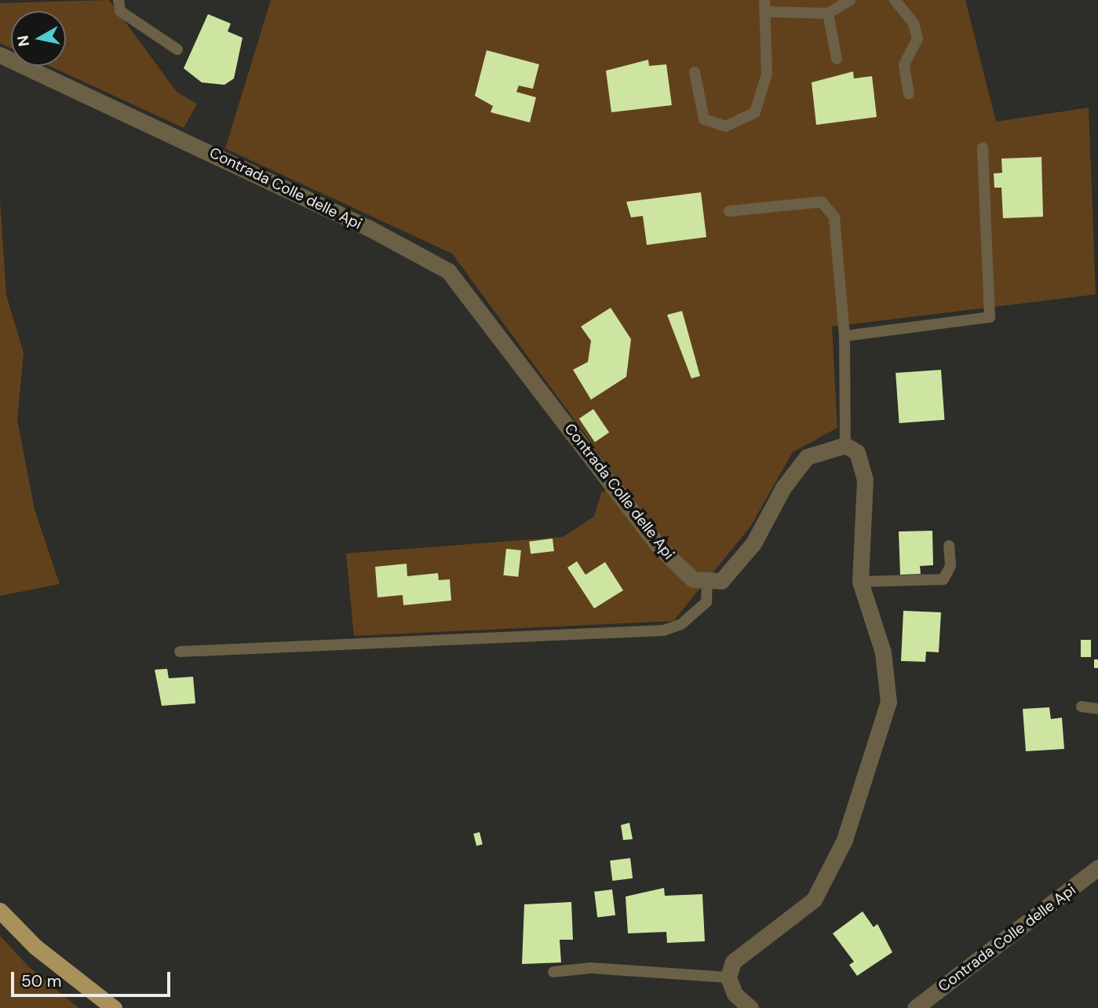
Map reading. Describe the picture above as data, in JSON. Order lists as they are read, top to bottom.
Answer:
{
  "streets": {
    "street": ["Contrada Colle delle Api"]
  },
  "scale_bar": "50 m",
  "north": "left"
}
